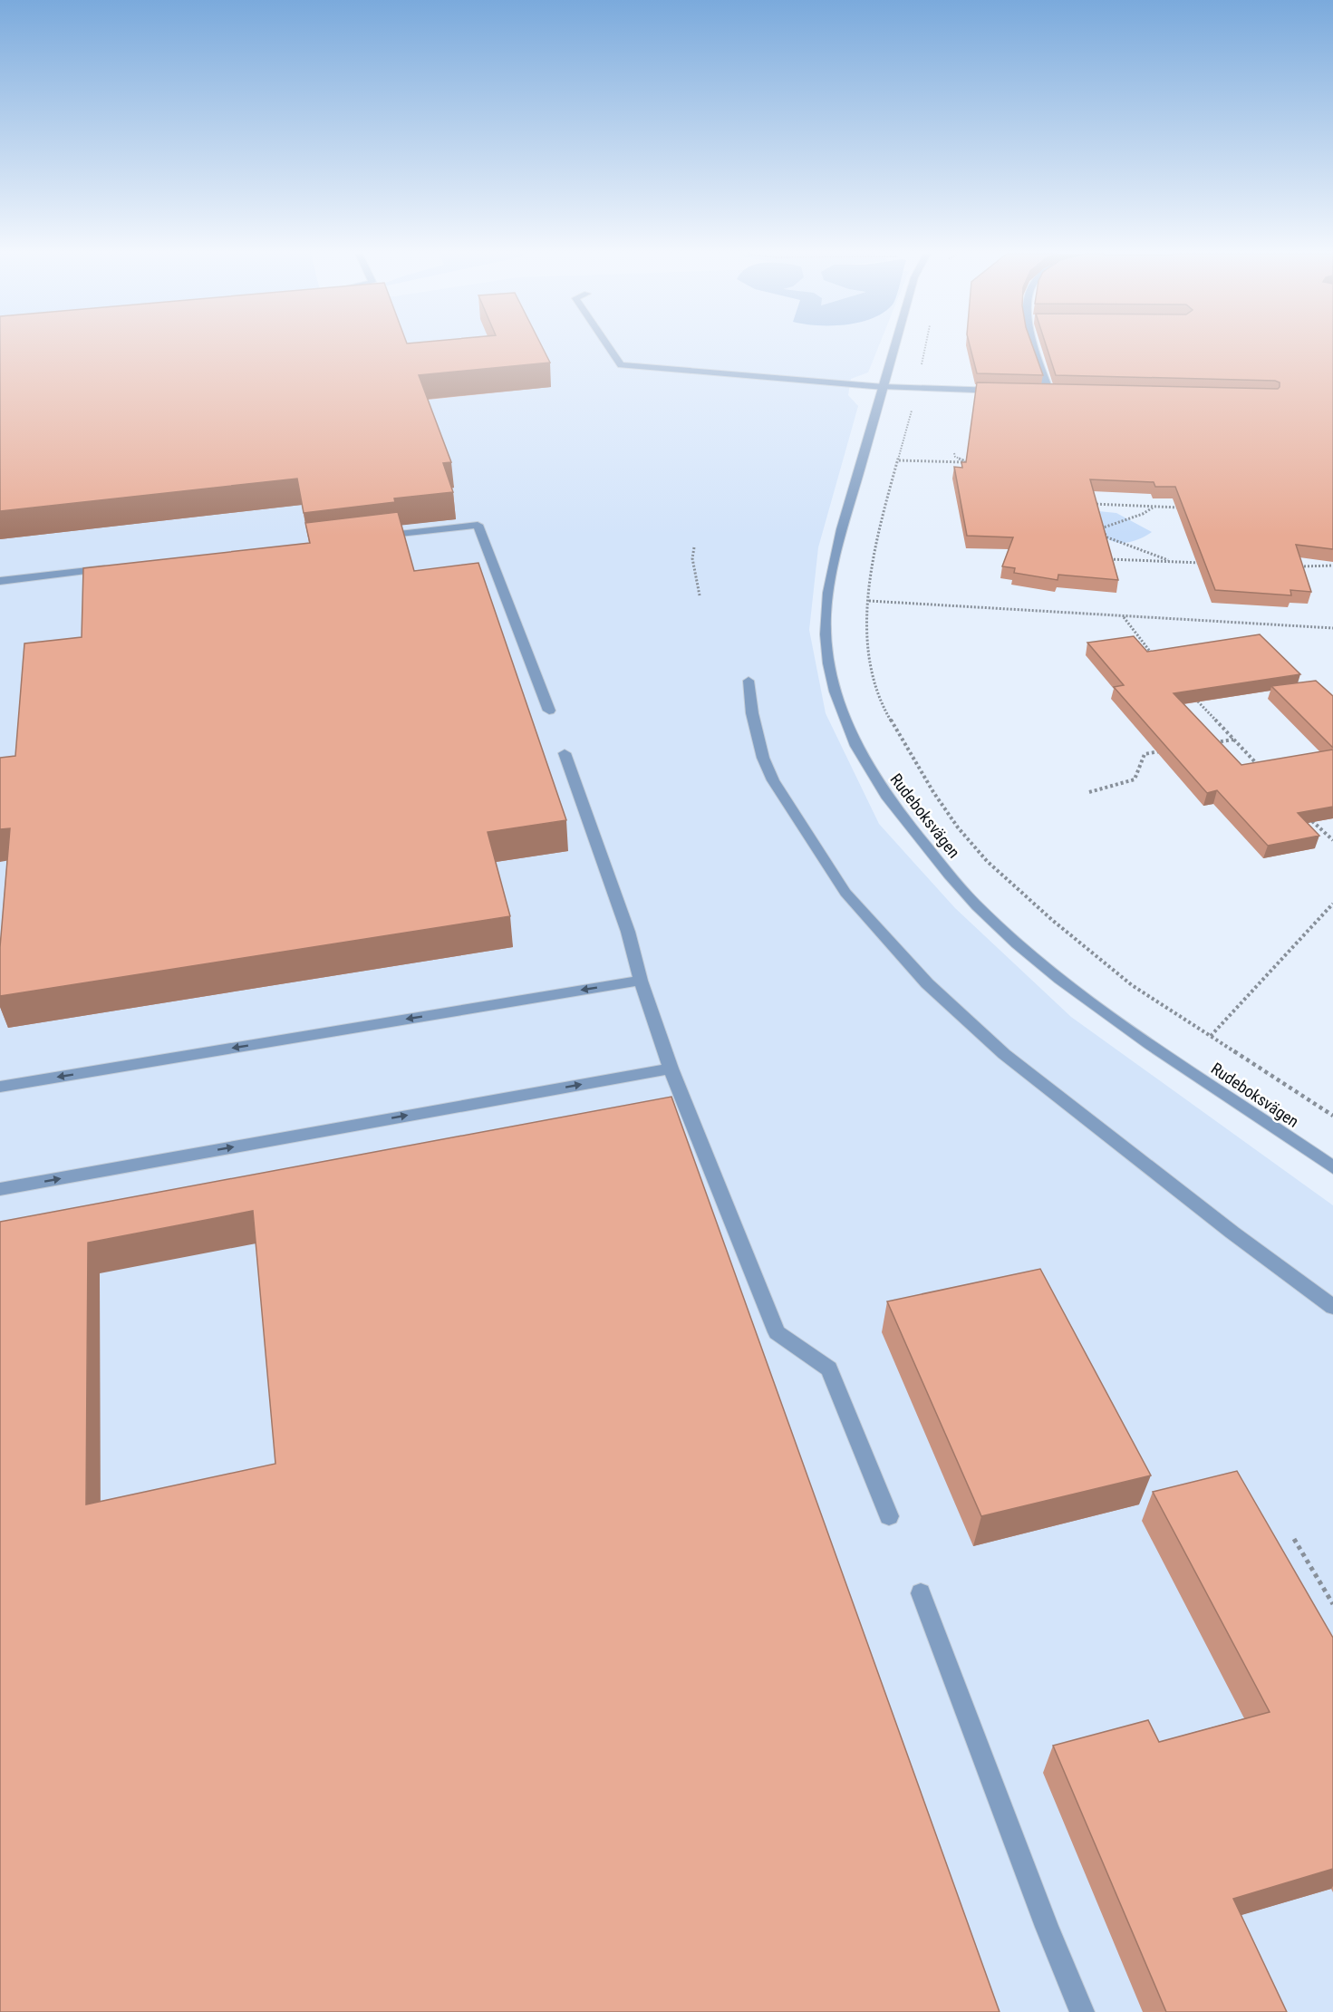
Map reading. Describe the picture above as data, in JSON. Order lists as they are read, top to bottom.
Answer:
{
  "streets": {
    "street": ["Rudeboksvägen"]
  }
}
